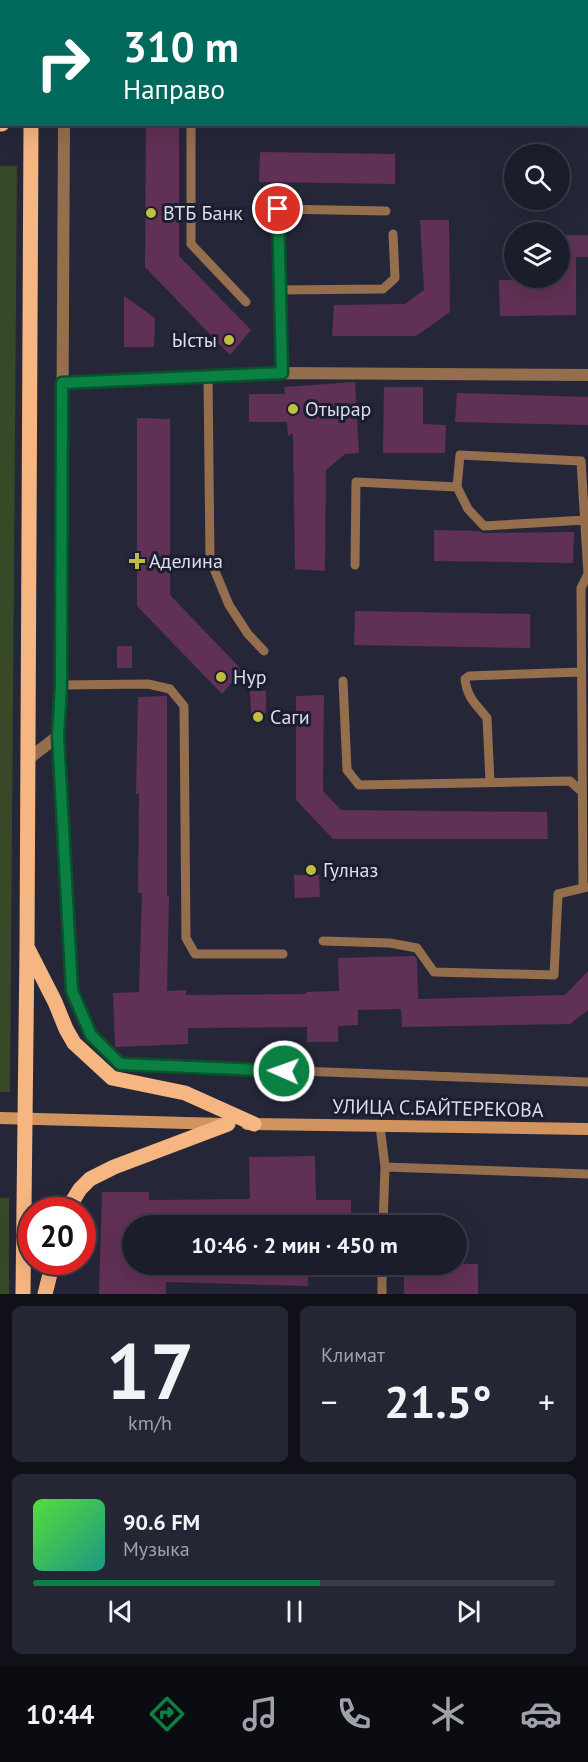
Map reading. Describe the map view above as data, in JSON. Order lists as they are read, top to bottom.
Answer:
{
  "streets": {
    "main road": ["УЛИЦА С.БАЙТЕРЕКОВА"]
  },
  "places": {
    "other": [
      "ВТБ Банк",
      "Ысты",
      "Отырар",
      "Нур",
      "Саги",
      "Гулназ"
    ],
    "health": ["Аделина"]
  },
  "page": {
    "turn": ["310 m", "Направо"],
    "limit": "20",
    "trip": "10:46 · 2 мин · 450 m",
    "tile": [
      ["17", "km/h"],
      "Климат"
    ],
    "heat": ["−", "21.5°", "+"],
    "song": ["90.6 FM", "Музыка"],
    "tabs": "10:44"
  }
}
